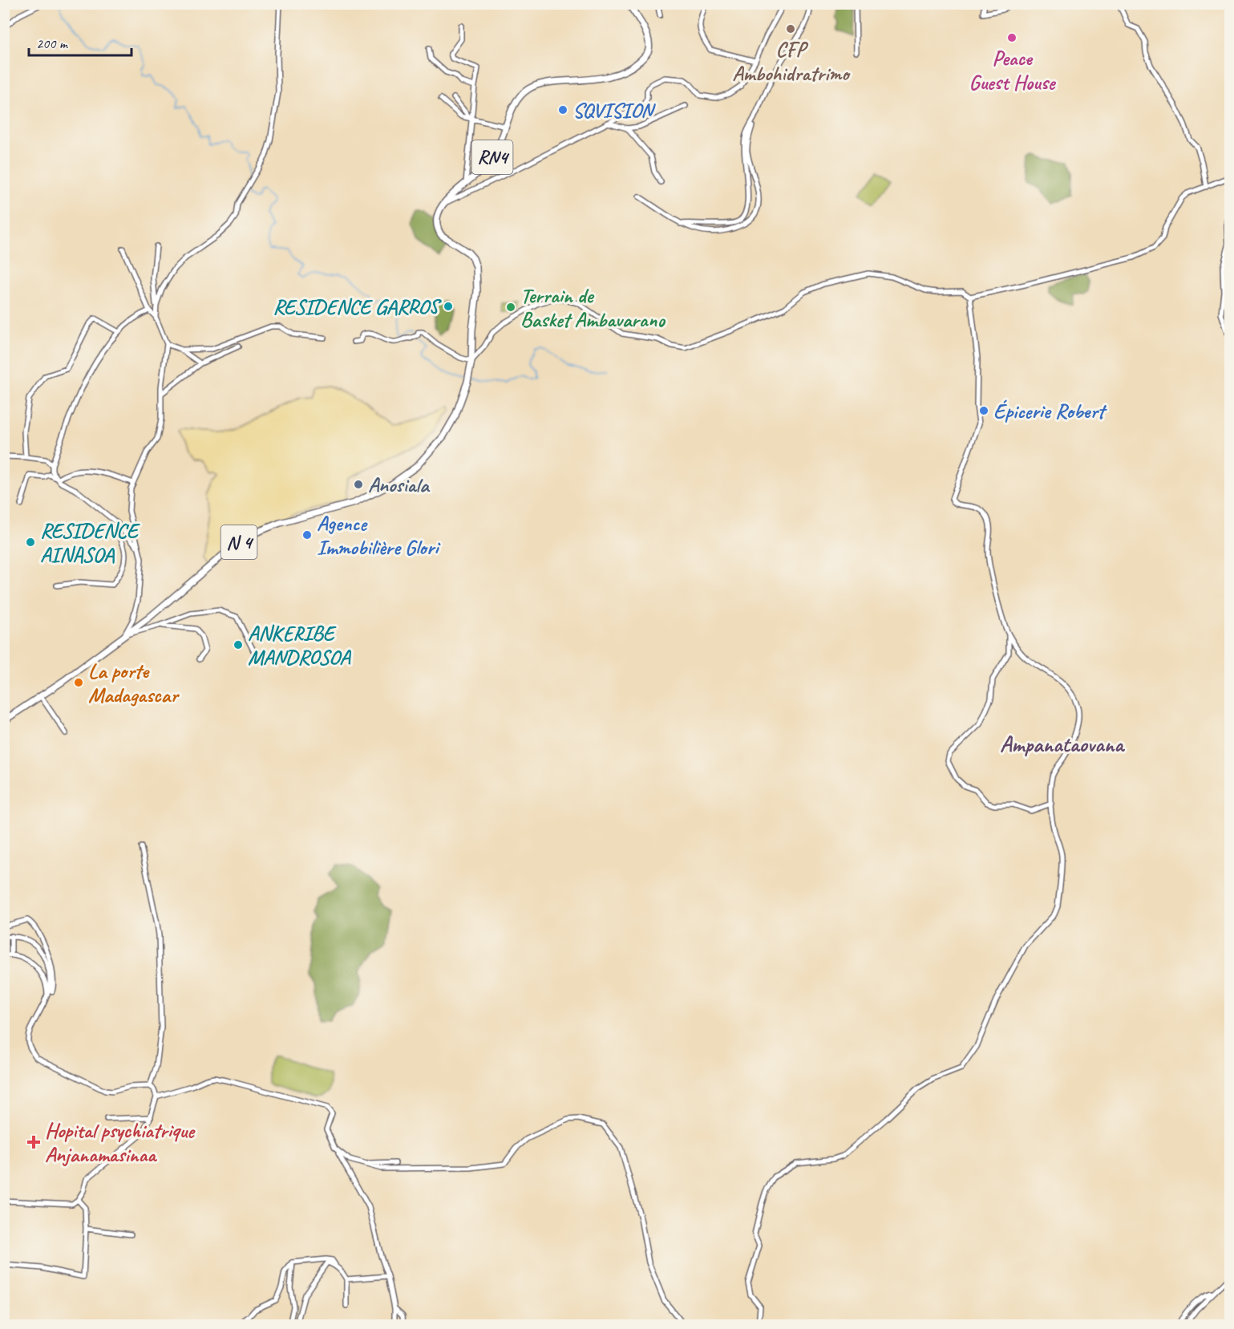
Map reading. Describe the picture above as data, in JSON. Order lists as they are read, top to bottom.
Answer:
{
  "streets": {
    "main road": ["RN4", "N 4"]
  },
  "districts": ["Ampanataovana"],
  "places": {
    "other": [
      "CFP Ambohidratrimo",
      "Peace Guest House",
      "SQVISION",
      "RESIDENCE GARROS",
      "Terrain de Basket Ambavarano",
      "Épicerie Robert",
      "Anosiala",
      "Agence Immobilière Glori",
      "RESIDENCE AINASOA",
      "ANKERIBE MANDROSOA",
      "La porte Madagascar"
    ],
    "health": ["Hopital psychiatrique Anjanamasinaa"]
  },
  "scale_bar": "200 m"
}
